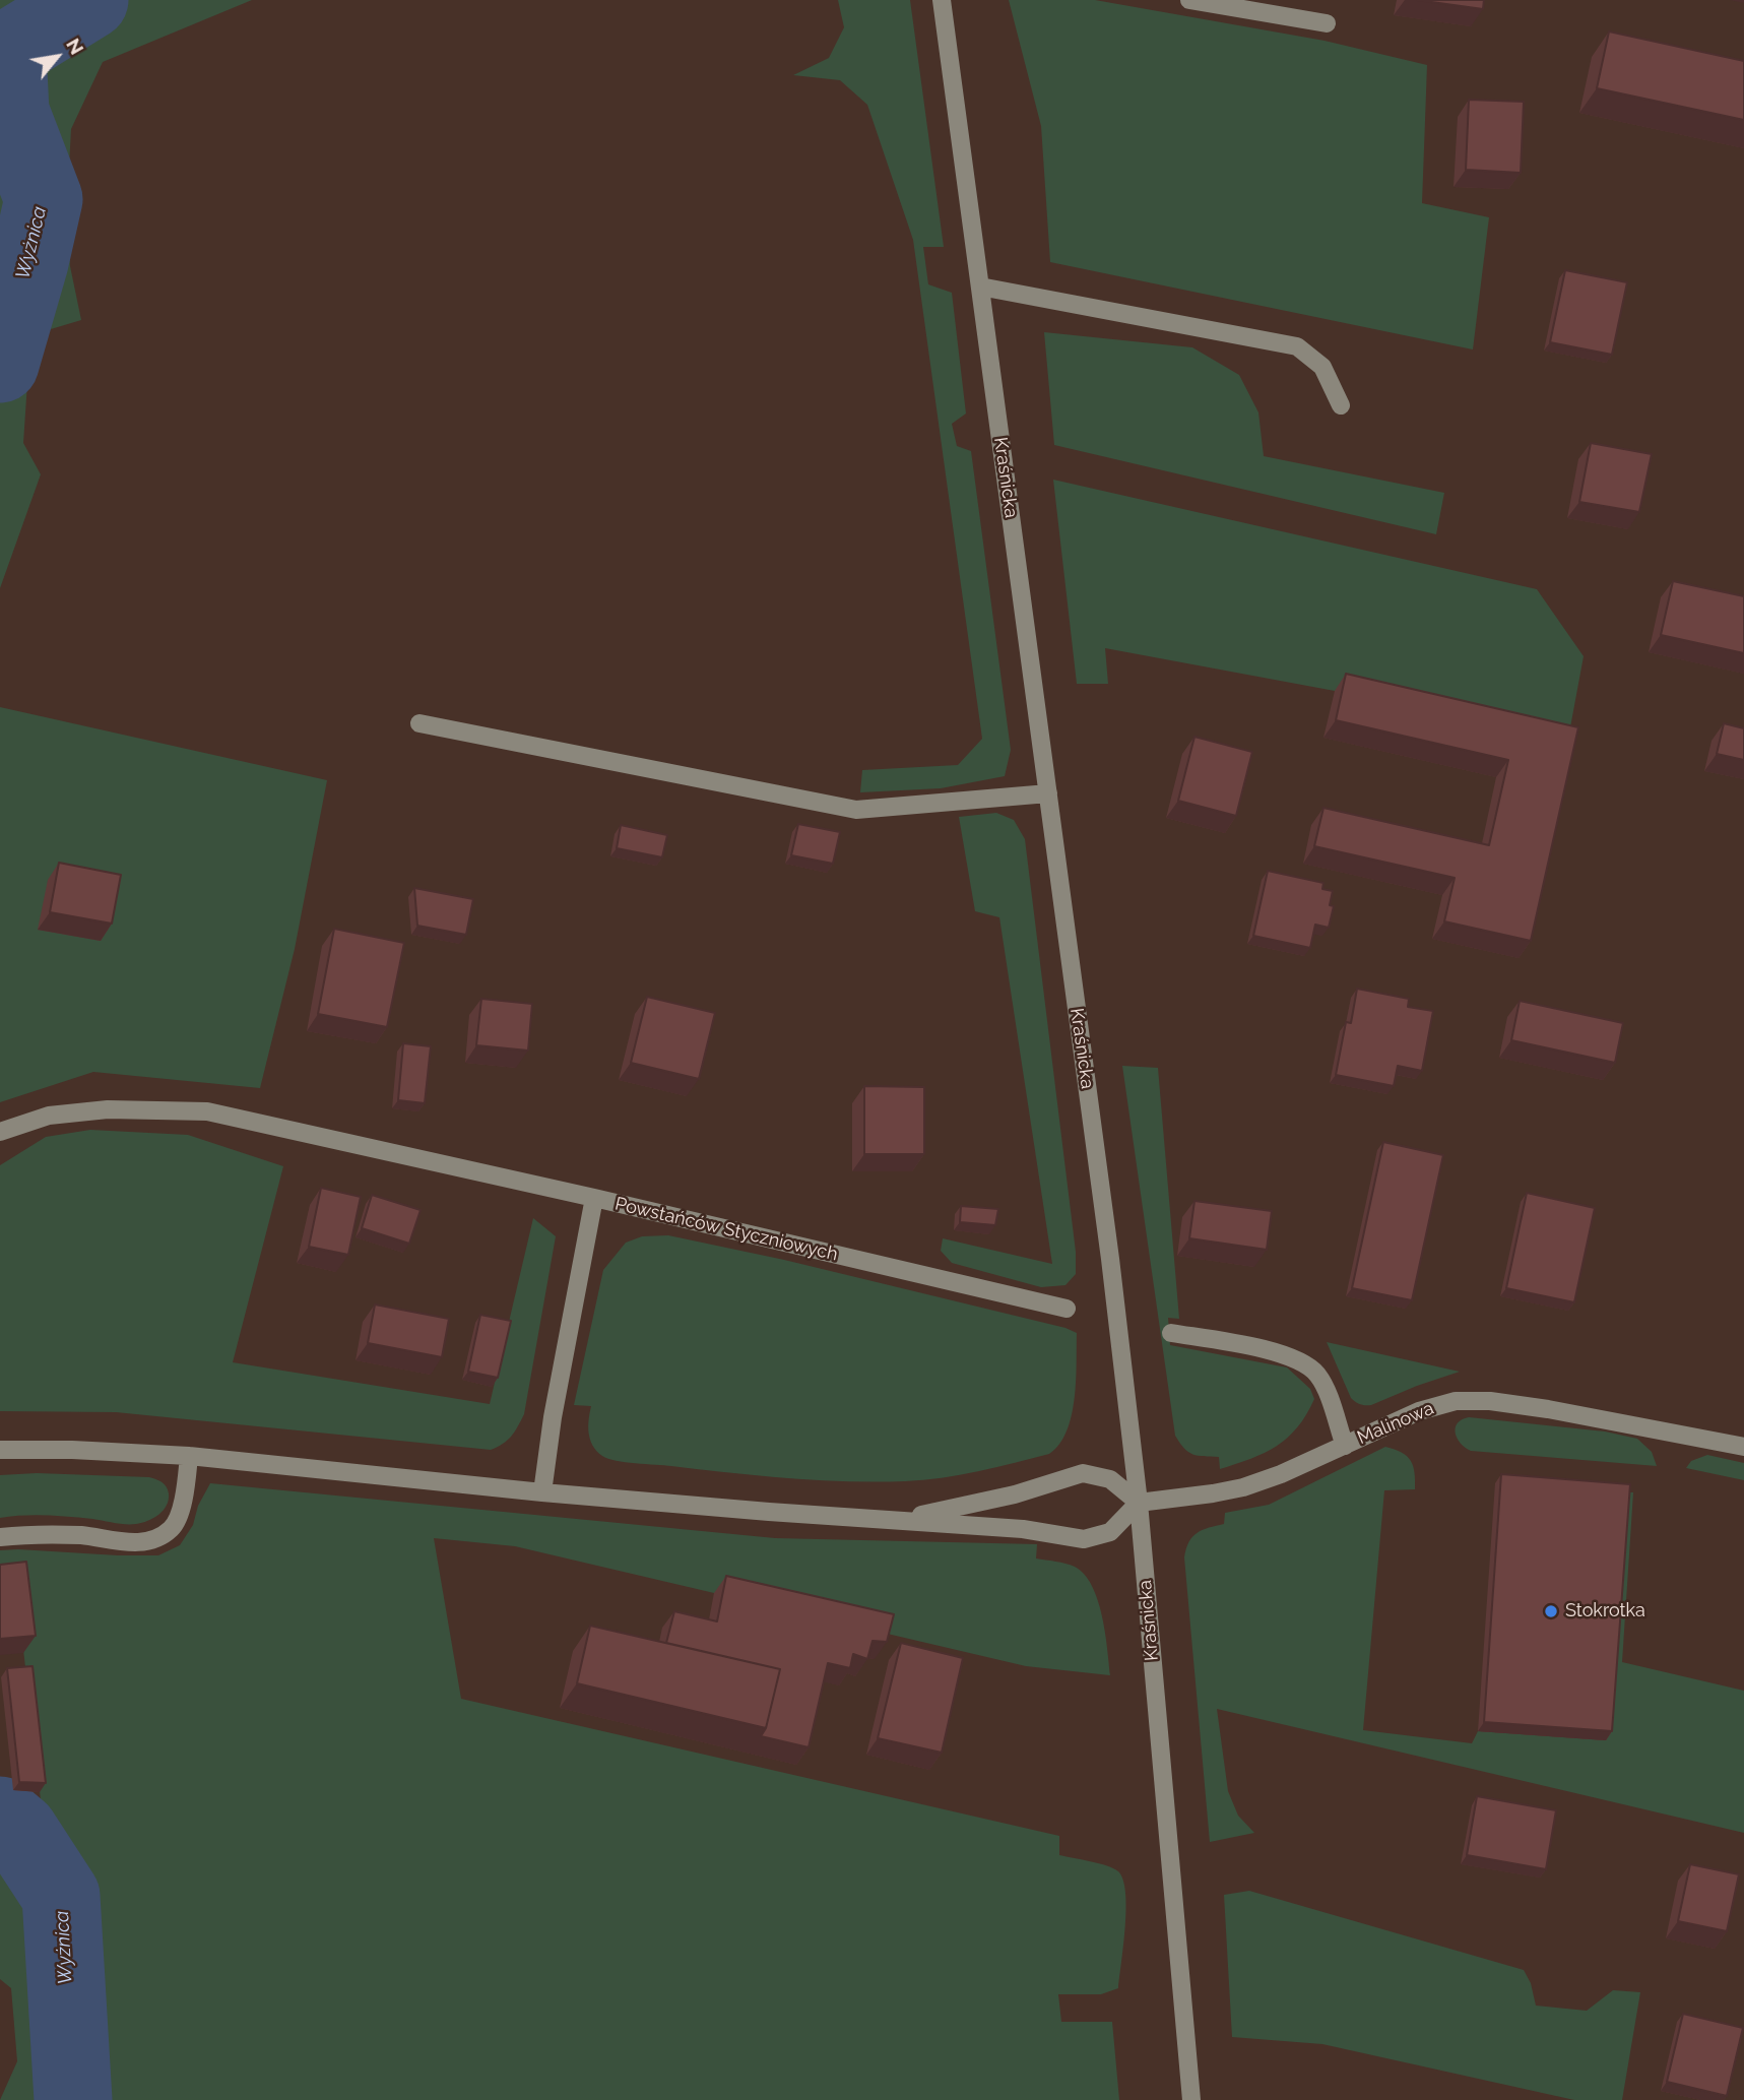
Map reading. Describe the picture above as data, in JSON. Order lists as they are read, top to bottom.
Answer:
{
  "streets": {
    "street": ["Kraśnicka", "Powstańców Styczniowych", "Malinowa"]
  },
  "crossings": [
    ["Kraśnicka", "Malinowa"]
  ],
  "water": ["Wyżnica"],
  "places": ["Stokrotka"],
  "north": "top right"
}
